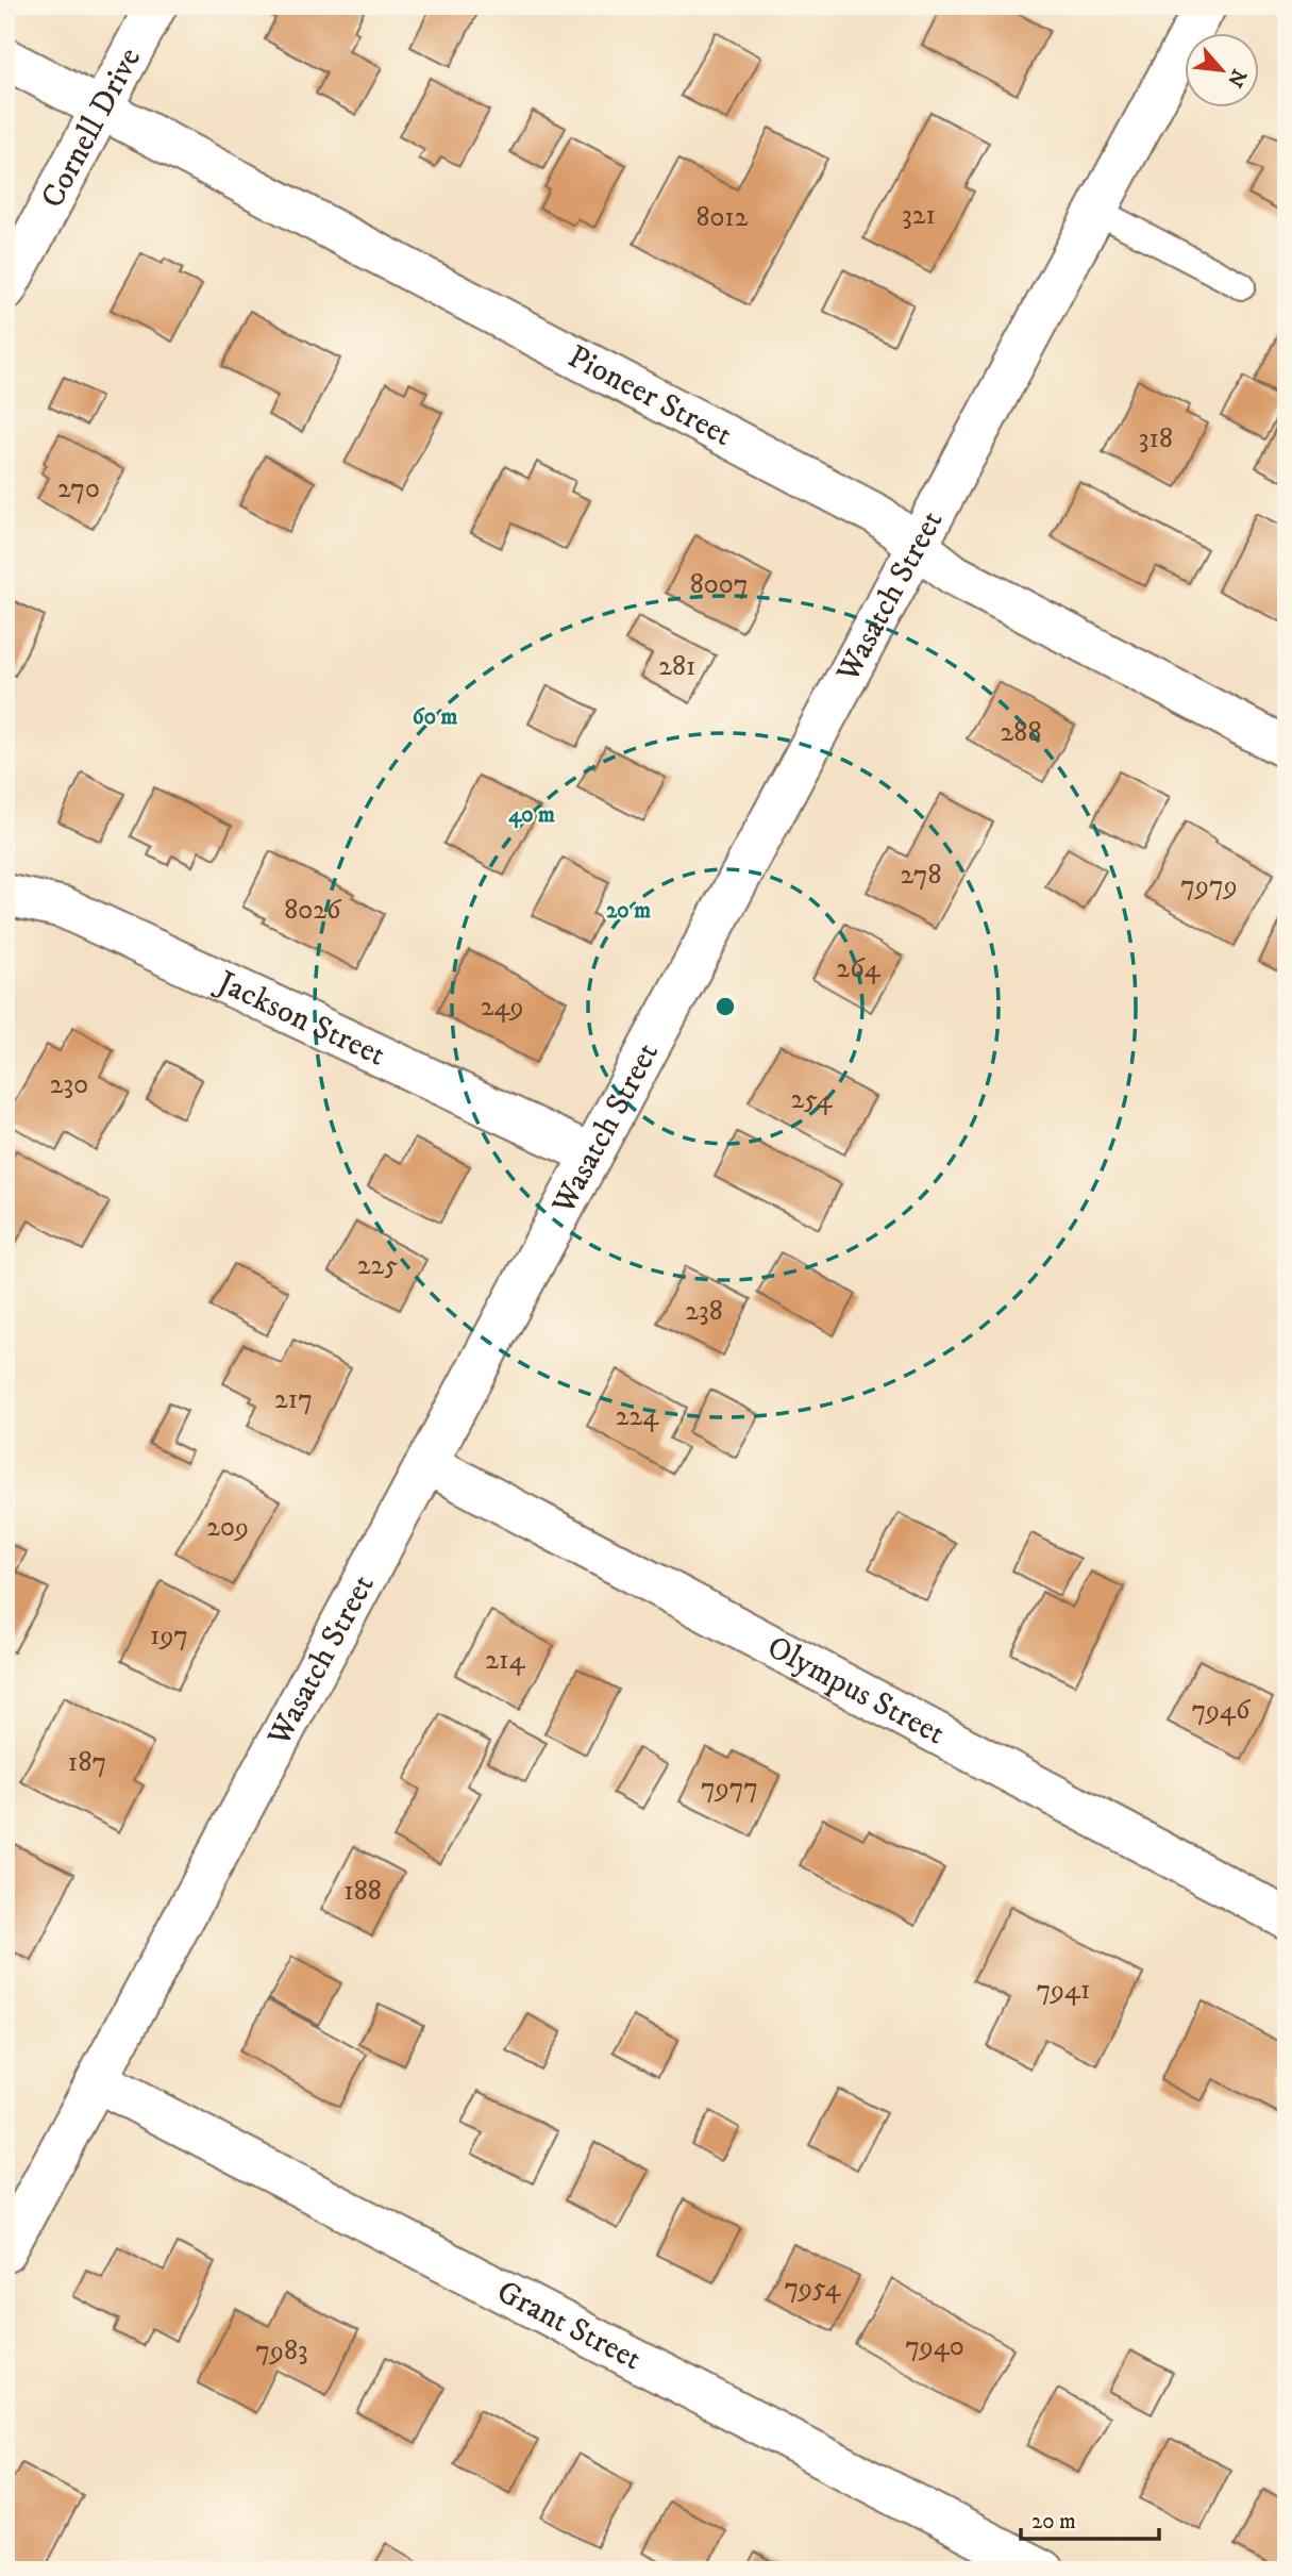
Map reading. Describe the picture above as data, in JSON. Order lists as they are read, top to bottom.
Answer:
{
  "streets": {
    "street": [
      "Cornell Drive",
      "Pioneer Street",
      "Wasatch Street",
      "Jackson Street",
      "Olympus Street",
      "Grant Street"
    ]
  },
  "crossings": [
    ["Cornell Drive", "Pioneer Street"],
    ["Pioneer Street", "Wasatch Street"],
    ["Wasatch Street", "Jackson Street"],
    ["Wasatch Street", "Olympus Street"],
    ["Wasatch Street", "Grant Street"]
  ],
  "house_numbers": [
    "321",
    "8012",
    "318",
    "270",
    "8007",
    "281",
    "288",
    "278",
    "7979",
    "8026",
    "264",
    "249",
    "230",
    "254",
    "225",
    "238",
    "217",
    "224",
    "209",
    "197",
    "214",
    "7946",
    "187",
    "7977",
    "188",
    "7941",
    "7954",
    "7940",
    "7983"
  ],
  "scale_bar": "20 m",
  "north": "bottom right",
  "rings": ["60 m", "40 m", "20 m"]
}
